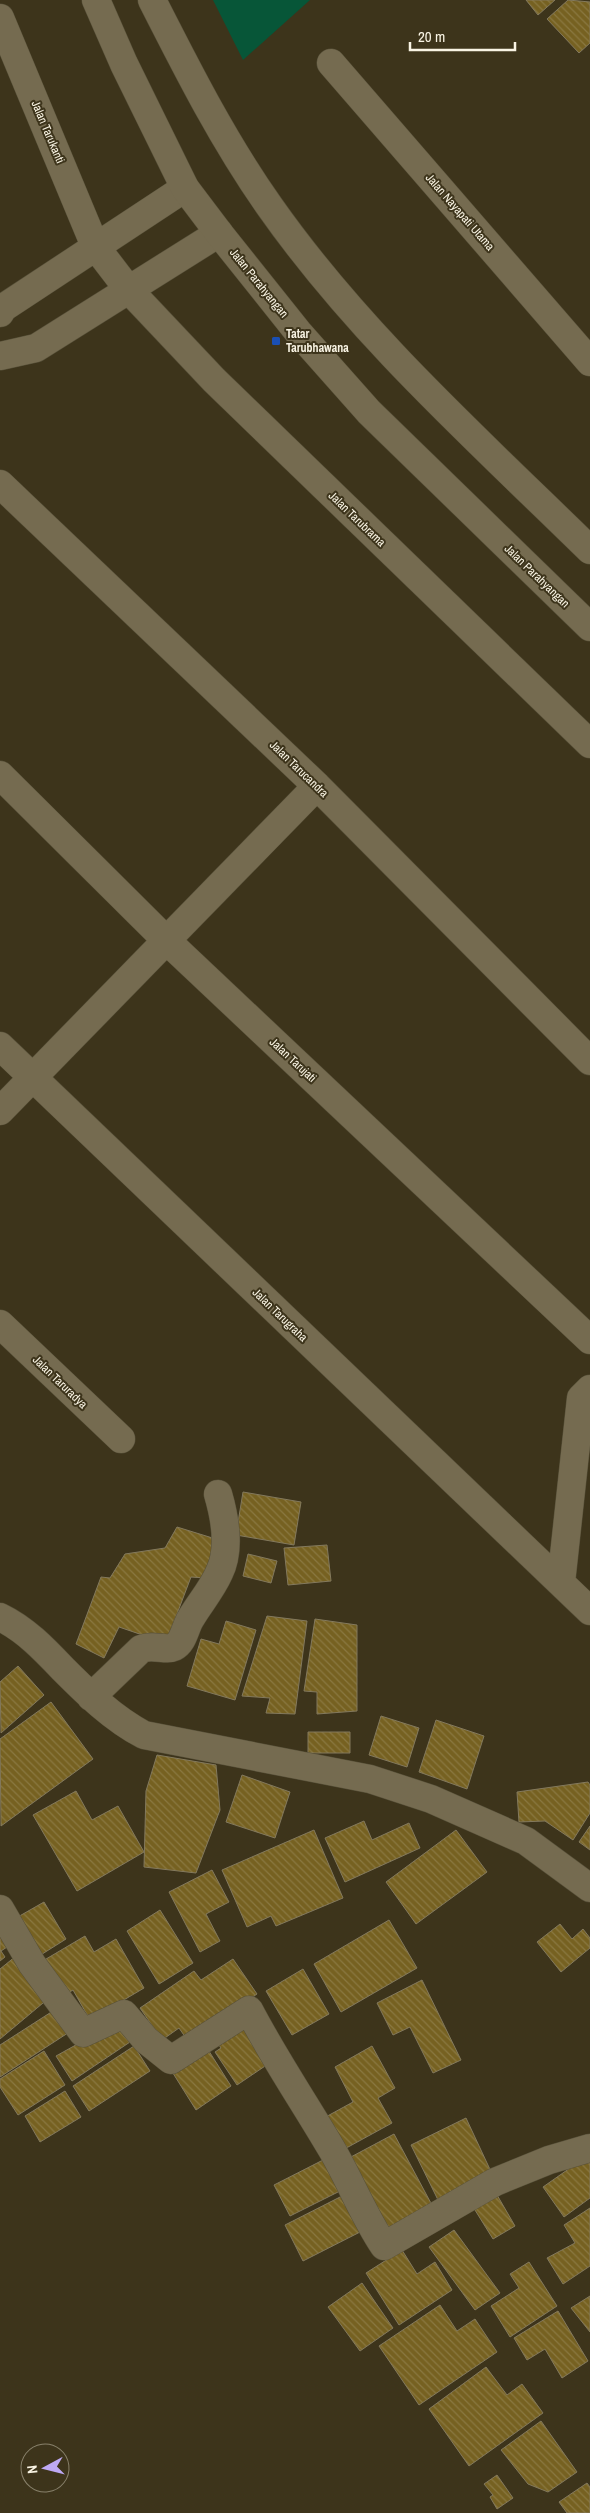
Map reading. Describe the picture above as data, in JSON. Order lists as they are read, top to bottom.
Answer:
{
  "streets": {
    "street": [
      "Jalan Tarukanti",
      "Jalan Nayapati Utama",
      "Jalan Parahyangan",
      "Jalan Tarubrama",
      "Jalan Tarucandra",
      "Jalan Tarujati",
      "Jalan Tarugraha",
      "Jalan Taruradya"
    ]
  },
  "crossings": [
    ["Jalan Tarukanti", "Jalan Tarubrama"]
  ],
  "places": {
    "transit": ["Tatar Tarubhawana"]
  },
  "scale_bar": "20 m",
  "north": "left"
}
